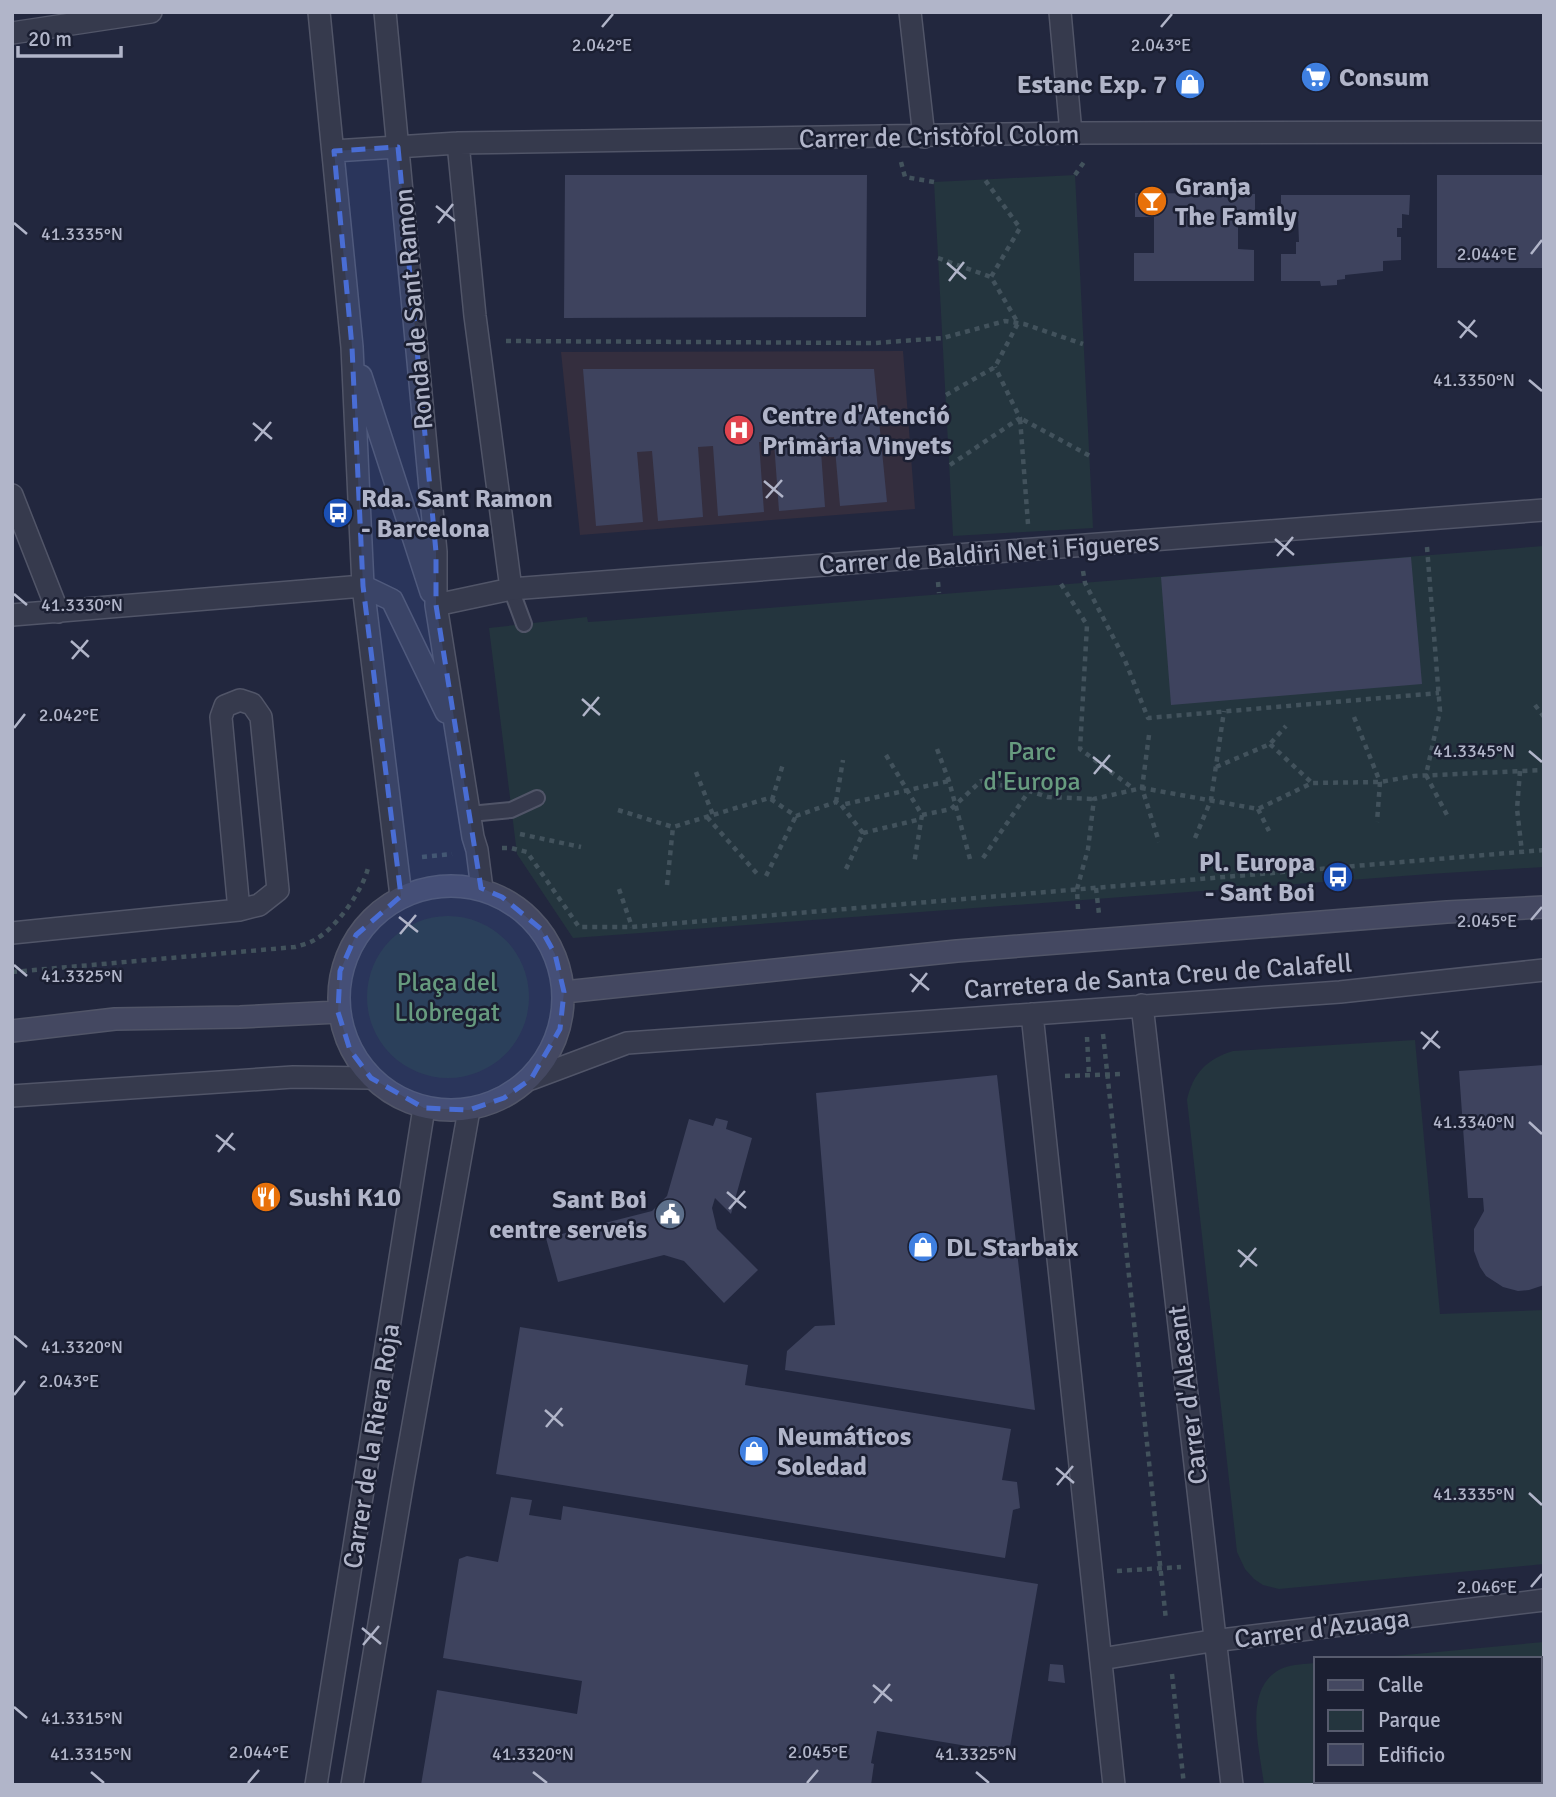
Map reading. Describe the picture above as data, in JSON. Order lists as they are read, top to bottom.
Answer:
{
  "streets": {
    "street": [
      "Carrer de Cristòfol Colom",
      "Ronda de Sant Ramon",
      "Carrer de Baldiri Net i Figueres",
      "Carretera de Santa Creu de Calafell",
      "Carrer d'Alacant",
      "Carrer de la Riera Roja",
      "Carrer d'Azuaga"
    ]
  },
  "crossings": [
    ["Carrer de Cristòfol Colom", "Ronda de Sant Ramon"],
    ["Ronda de Sant Ramon", "Carrer de Baldiri Net i Figueres"],
    ["Ronda de Sant Ramon", "Carretera de Santa Creu de Calafell"],
    ["Ronda de Sant Ramon", "Carrer de la Riera Roja"],
    ["Carretera de Santa Creu de Calafell", "Carrer d'Alacant"],
    ["Carretera de Santa Creu de Calafell", "Carrer de la Riera Roja"],
    ["Carrer d'Alacant", "Carrer d'Azuaga"]
  ],
  "parks": ["Parc d'Europa", "Plaça del Llobregat"],
  "places": {
    "supermarket": ["Consum"],
    "shop": ["Estanc Exp. 7", "DL Starbaix", "Neumáticos Soledad"],
    "bar": ["Granja The Family"],
    "hospital": ["Centre d'Atenció Primària Vinyets"],
    "bus stop": ["Rda. Sant Ramon - Barcelona", "Pl. Europa - Sant Boi"],
    "restaurant": ["Sushi K10"],
    "public building": ["Sant Boi centre serveis"]
  },
  "legend": ["Calle", "Parque", "Edificio"],
  "scale_bar": "20 m",
  "coordinates": [
    "2.042°E",
    "2.043°E",
    "41.3335°N",
    "2.044°E",
    "41.3350°N",
    "41.3330°N",
    "41.3345°N",
    "2.045°E",
    "41.3325°N",
    "41.3340°N",
    "41.3320°N",
    "2.046°E",
    "41.3315°N"
  ]
}
